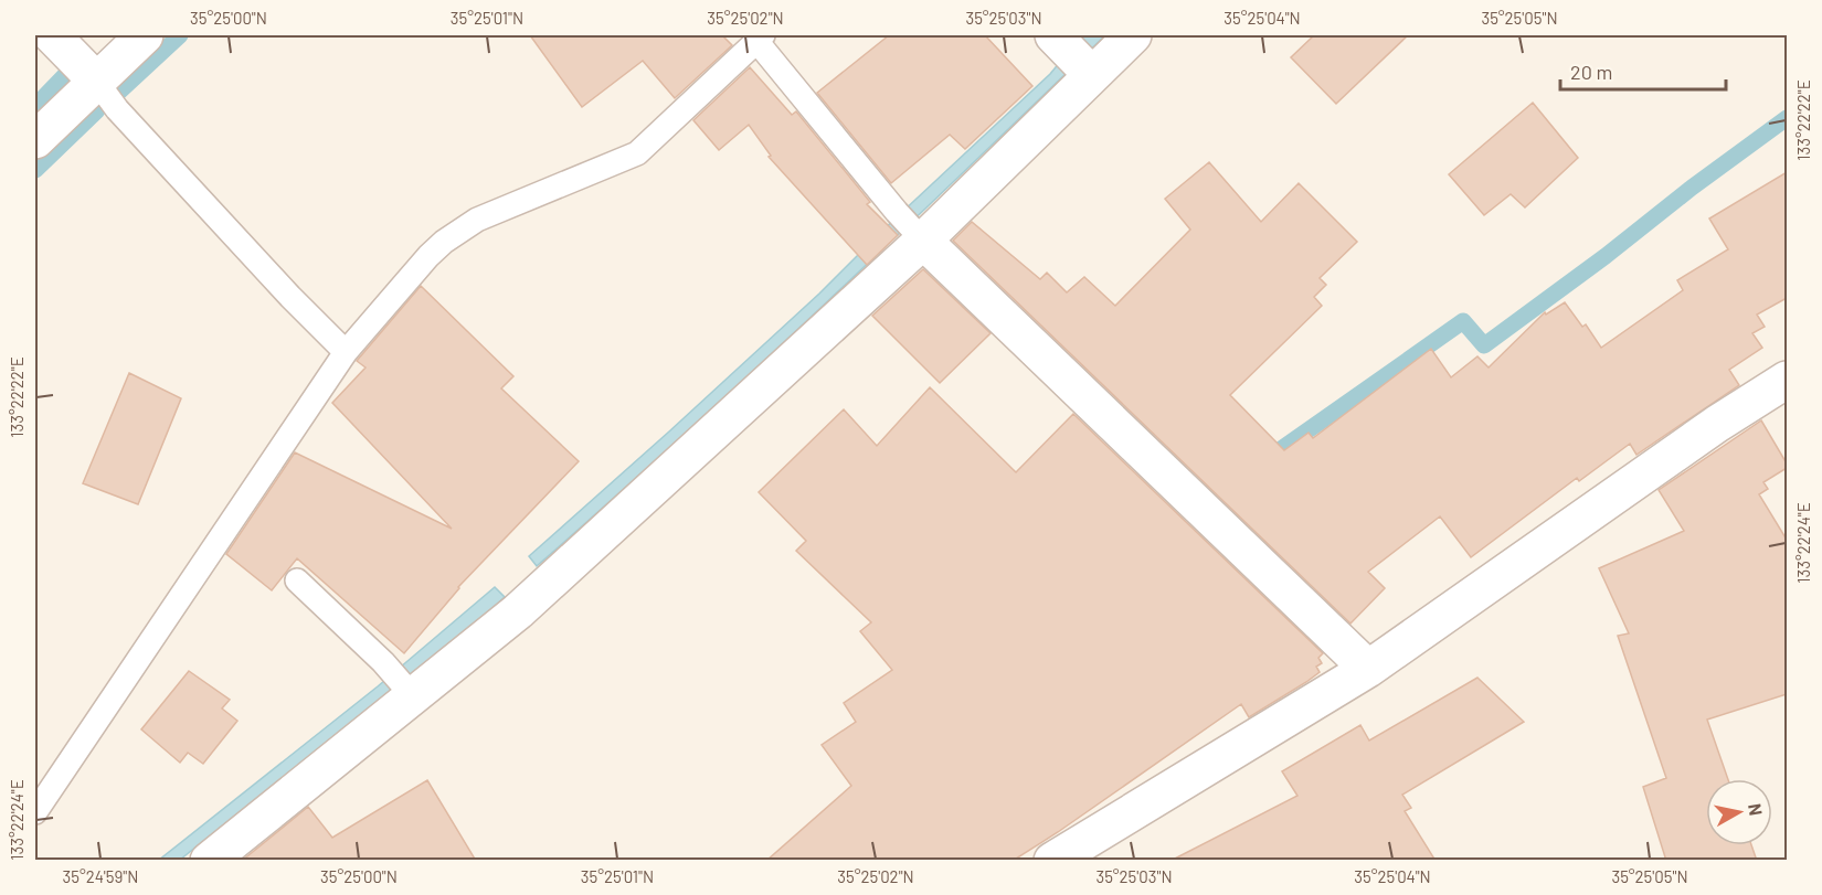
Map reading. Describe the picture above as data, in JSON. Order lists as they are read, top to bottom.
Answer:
{
  "scale_bar": "20 m",
  "north": "right",
  "coordinates": [
    "35°25'00\"N",
    "35°25'01\"N",
    "35°25'02\"N",
    "35°25'03\"N",
    "35°25'04\"N",
    "35°25'05\"N",
    "133°22'22\"E",
    "133°22'24\"E",
    "35°24'59\"N"
  ]
}
